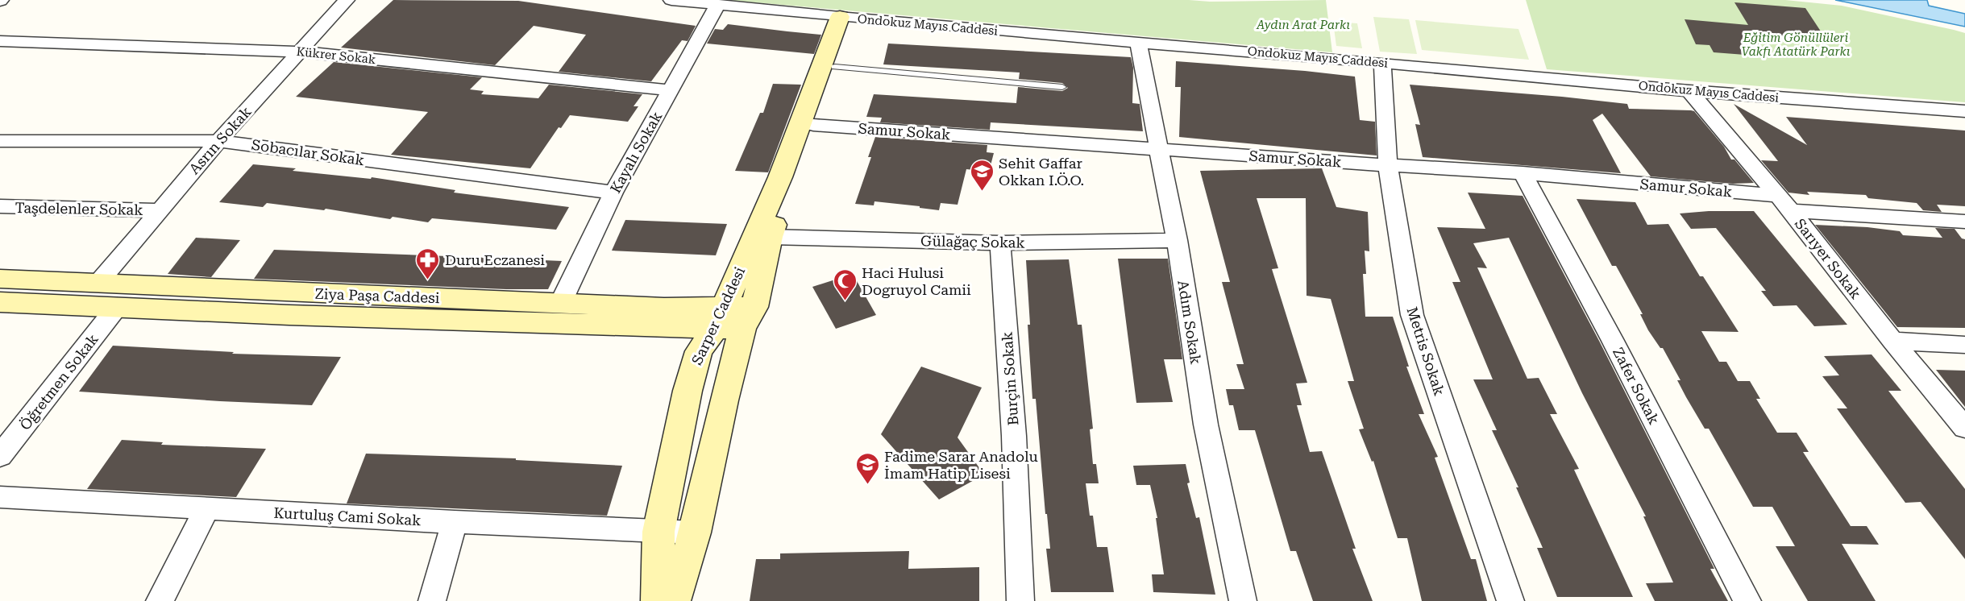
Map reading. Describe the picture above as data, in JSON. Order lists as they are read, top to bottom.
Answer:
{
  "streets": {
    "main road": ["Ziya Paşa Caddesi", "Sarper Caddesi"],
    "street": [
      "Ondokuz Mayıs Caddesi",
      "Kükrer Sokak",
      "Samur Sokak",
      "Asrın Sokak",
      "Sobacılar Sokak",
      "Kayalı Sokak",
      "Taşdelenler Sokak",
      "Gülağaç Sokak",
      "Sarıyer Sokak",
      "Adım Sokak",
      "Metris Sokak",
      "Burçin Sokak",
      "Öğretmen Sokak",
      "Zafer Sokak",
      "Kurtuluş Cami Sokak"
    ]
  },
  "crossings": [
    ["Ondokuz Mayıs Caddesi", "Kayalı Sokak"],
    ["Ondokuz Mayıs Caddesi", "Sarıyer Sokak"],
    ["Ondokuz Mayıs Caddesi", "Sarper Caddesi"],
    ["Ondokuz Mayıs Caddesi", "Adım Sokak"],
    ["Ondokuz Mayıs Caddesi", "Metris Sokak"],
    ["Kükrer Sokak", "Asrın Sokak"],
    ["Kükrer Sokak", "Kayalı Sokak"],
    ["Samur Sokak", "Sarıyer Sokak"],
    ["Samur Sokak", "Sarper Caddesi"],
    ["Samur Sokak", "Adım Sokak"],
    ["Samur Sokak", "Metris Sokak"],
    ["Samur Sokak", "Zafer Sokak"],
    ["Asrın Sokak", "Sobacılar Sokak"],
    ["Asrın Sokak", "Taşdelenler Sokak"],
    ["Asrın Sokak", "Ziya Paşa Caddesi"],
    ["Sobacılar Sokak", "Kayalı Sokak"],
    ["Kayalı Sokak", "Ziya Paşa Caddesi"],
    ["Gülağaç Sokak", "Sarper Caddesi"],
    ["Gülağaç Sokak", "Adım Sokak"],
    ["Gülağaç Sokak", "Burçin Sokak"],
    ["Ziya Paşa Caddesi", "Sarper Caddesi"],
    ["Ziya Paşa Caddesi", "Öğretmen Sokak"],
    ["Sarper Caddesi", "Kurtuluş Cami Sokak"]
  ],
  "parks": ["Aydın Arat Parkı", "Eğitim Gönüllüleri Vakfı Atatürk Parkı"],
  "places": {
    "school or university": ["Sehit Gaffar Okkan I.Ö.O.", "Fadime Sarar Anadolu İmam Hatip Lisesi"],
    "pharmacy": ["Duru Eczanesi"],
    "mosque": ["Haci Hulusi Dogruyol Camii"]
  }
}
